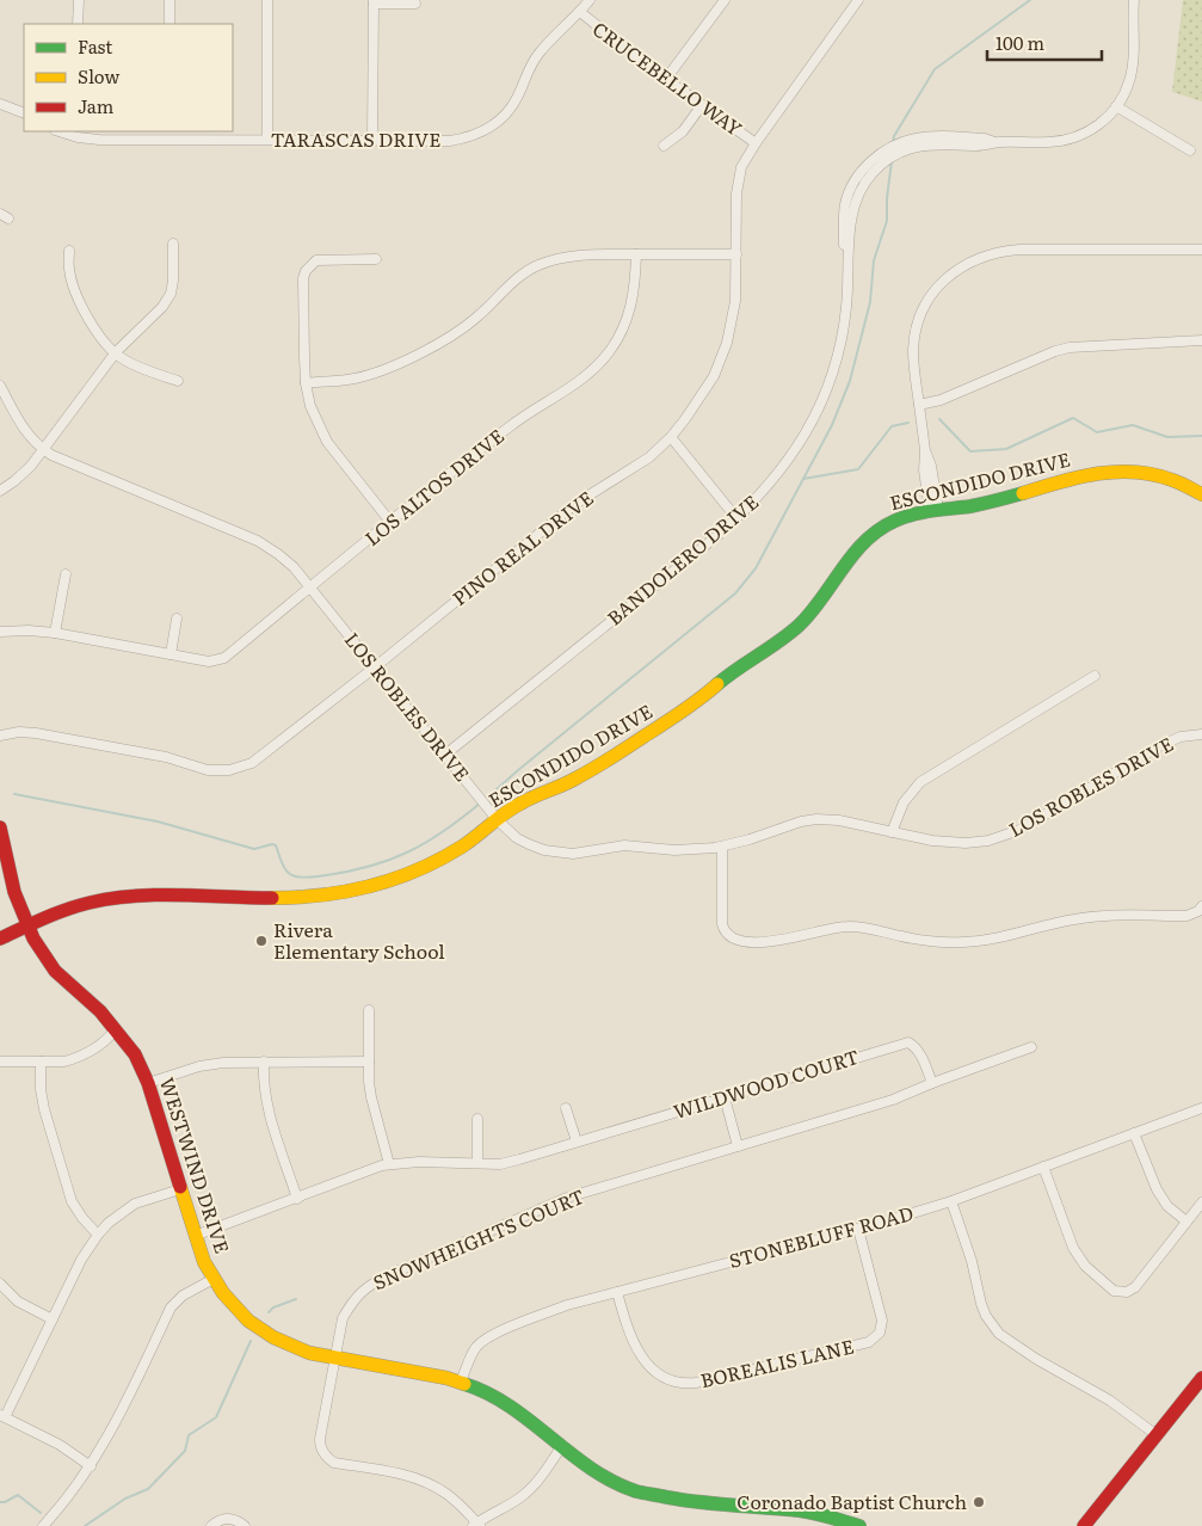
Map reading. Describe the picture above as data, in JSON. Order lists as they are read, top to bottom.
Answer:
{
  "streets": {
    "street": [
      "CRUCEBELLO WAY",
      "TARASCAS DRIVE",
      "ESCONDIDO DRIVE",
      "LOS ALTOS DRIVE",
      "PINO REAL DRIVE",
      "BANDOLERO DRIVE",
      "LOS ROBLES DRIVE",
      "WILDWOOD COURT",
      "WESTWIND DRIVE",
      "STONEBLUFF ROAD",
      "SNOWHEIGHTS COURT",
      "BOREALIS LANE"
    ]
  },
  "crossings": [
    ["CRUCEBELLO WAY", "TARASCAS DRIVE"],
    ["CRUCEBELLO WAY", "PINO REAL DRIVE"],
    ["ESCONDIDO DRIVE", "LOS ROBLES DRIVE"],
    ["ESCONDIDO DRIVE", "WESTWIND DRIVE"],
    ["LOS ALTOS DRIVE", "LOS ROBLES DRIVE"],
    ["PINO REAL DRIVE", "LOS ROBLES DRIVE"],
    ["BANDOLERO DRIVE", "LOS ROBLES DRIVE"],
    ["WILDWOOD COURT", "WESTWIND DRIVE"],
    ["WILDWOOD COURT", "SNOWHEIGHTS COURT"],
    ["WESTWIND DRIVE", "STONEBLUFF ROAD"],
    ["WESTWIND DRIVE", "SNOWHEIGHTS COURT"],
    ["STONEBLUFF ROAD", "BOREALIS LANE"]
  ],
  "places": ["Rivera Elementary School", "Coronado Baptist Church"],
  "legend": ["Fast", "Slow", "Jam"],
  "scale_bar": "100 m"
}
